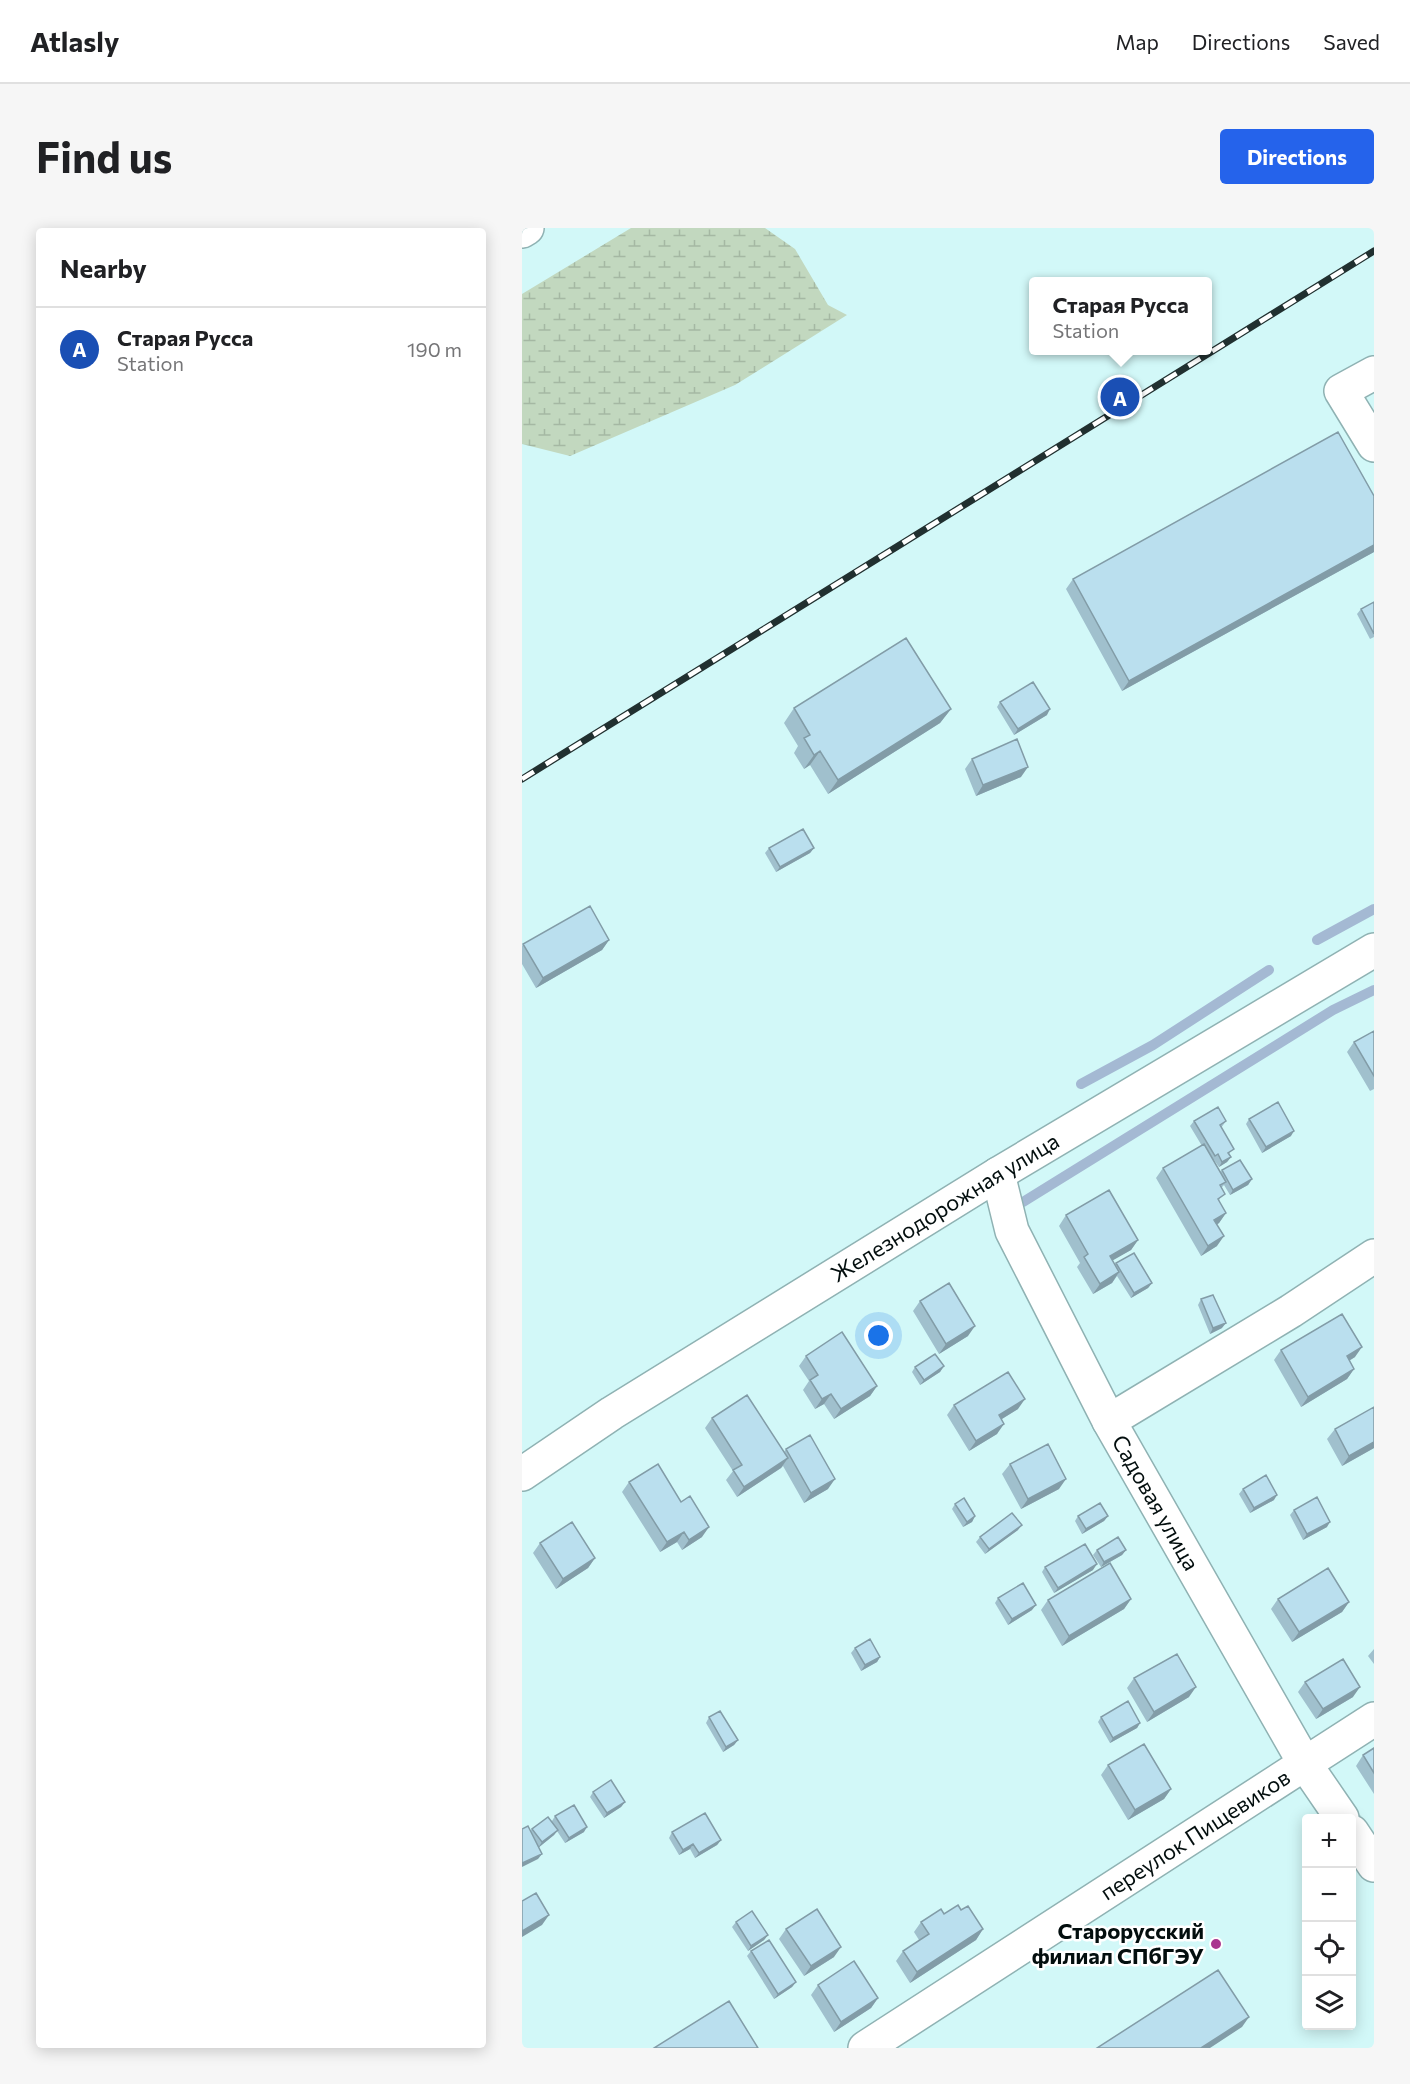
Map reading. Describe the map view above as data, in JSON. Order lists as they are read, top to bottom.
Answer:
{
  "streets": {
    "street": ["Железнодорожная улица", "Садовая улица", "переулок Пищевиков"]
  },
  "crossings": [
    ["Железнодорожная улица", "Садовая улица"],
    ["Садовая улица", "переулок Пищевиков"]
  ],
  "places": ["Старорусский филиал СПбГЭУ"],
  "page": {
    "header": "Atlasly",
    "nav": ["Map", "Directions", "Saved"],
    "buttons": "Directions",
    "title": "Find us",
    "heading": "Nearby",
    "popup": ["Старая Русса", "Station"],
    "list": [
      {
        "mark": "A",
        "name": "Старая Русса",
        "note": "Station",
        "value": "190 m"
      }
    ],
    "pins": "A",
    "map_buttons": ["+", "−"]
  }
}
